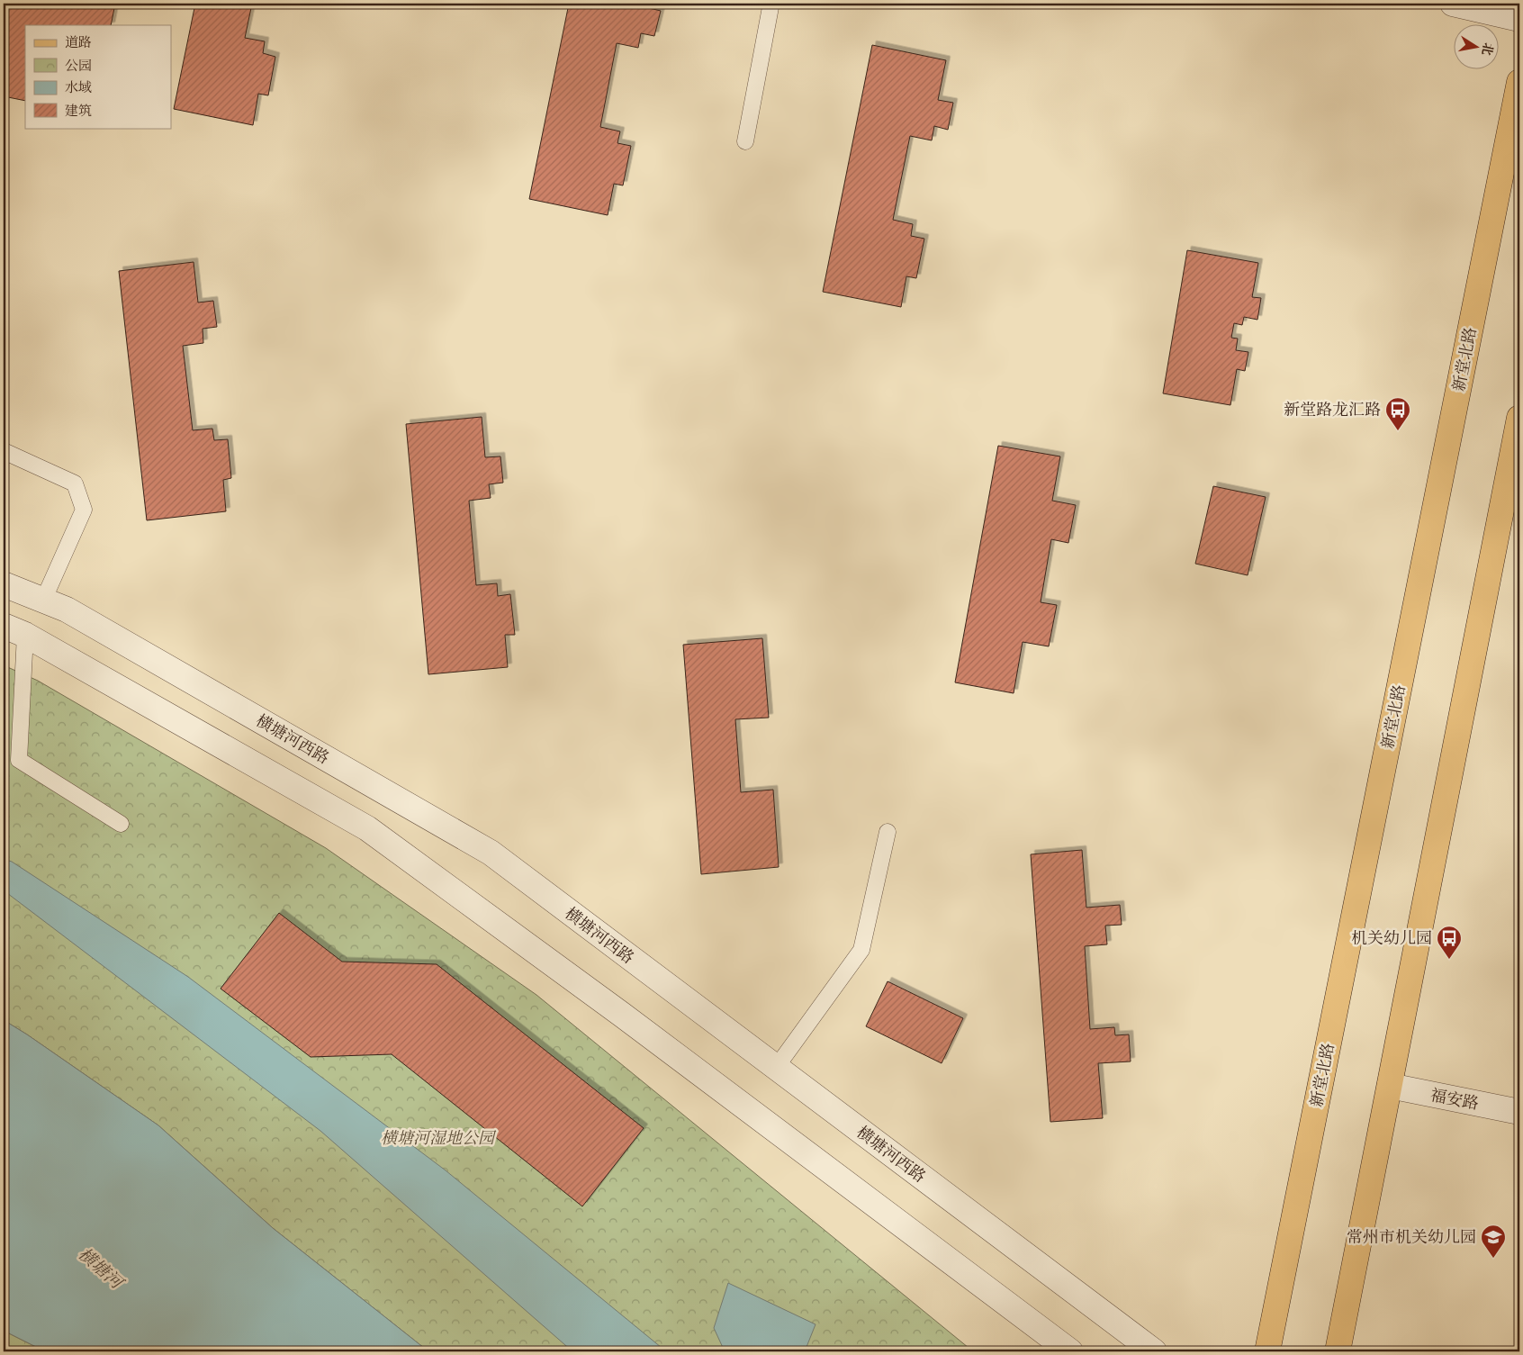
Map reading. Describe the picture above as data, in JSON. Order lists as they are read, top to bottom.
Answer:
{
  "streets": {
    "main road": ["新堂北路"],
    "street": ["横塘河西路", "福安路"]
  },
  "water": ["横塘河"],
  "parks": ["横塘河湿地公园"],
  "places": {
    "bus stop": ["新堂路龙汇路", "机关幼儿园"],
    "school or university": ["常州市机关幼儿园"]
  },
  "legend": [
    "道路",
    "公园",
    "水域",
    "建筑"
  ],
  "north": "right"
}
